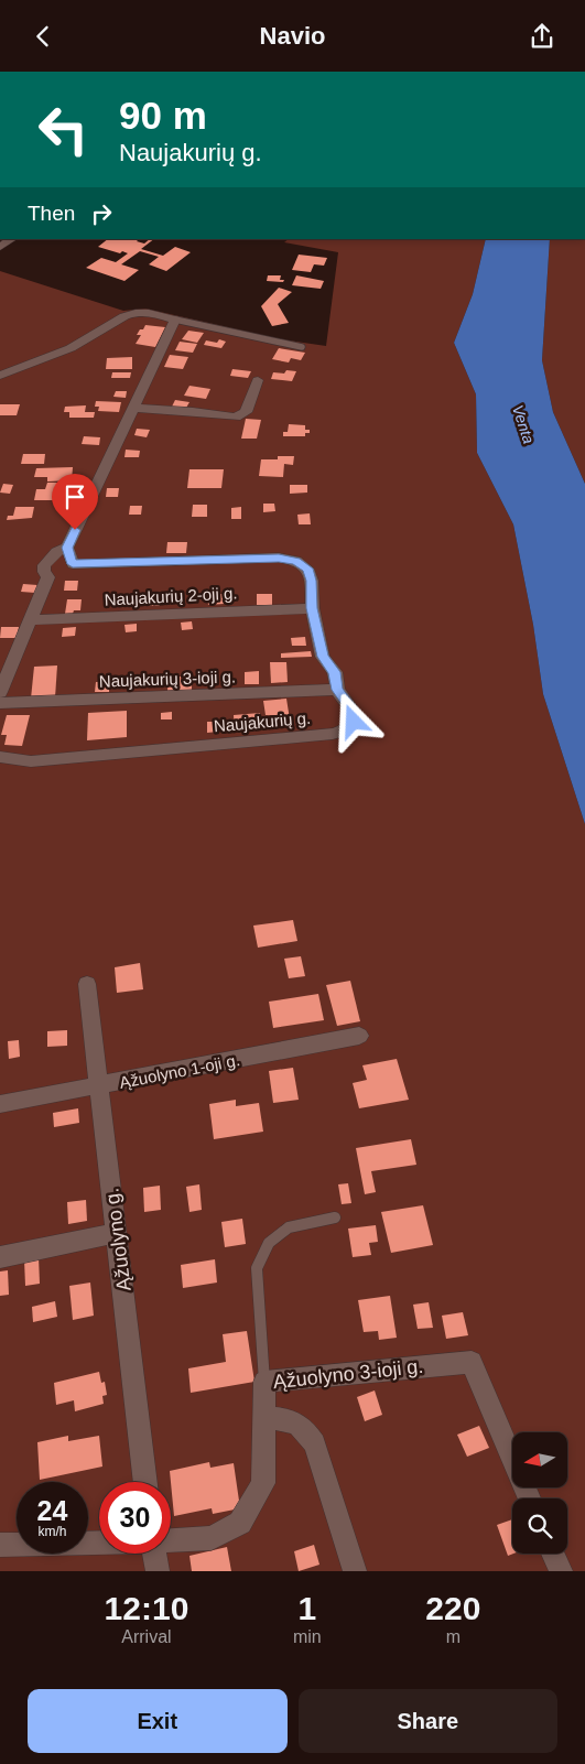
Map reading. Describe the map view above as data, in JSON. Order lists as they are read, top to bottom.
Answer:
{
  "streets": {
    "street": [
      "Naujakurių 2-oji g.",
      "Naujakurių 3-ioji g.",
      "Naujakurių g.",
      "Ąžuolyno 1-oji g.",
      "Ąžuolyno g.",
      "Ąžuolyno 3-ioji g."
    ]
  },
  "crossings": [
    ["Naujakurių 2-oji g.", "Naujakurių g."],
    ["Naujakurių 3-ioji g.", "Naujakurių g."],
    ["Ąžuolyno 1-oji g.", "Ąžuolyno g."]
  ],
  "water": ["Venta"],
  "north": "left",
  "page": {
    "header": "Navio",
    "turn": ["90 m", "Naujakurių g."],
    "then": "Then",
    "speed": "24 km/h",
    "limit": "30",
    "eta": [
      "12:10",
      "Arrival",
      "1",
      "min",
      "220",
      "m"
    ],
    "buttons": ["Exit", "Share"]
  }
}
